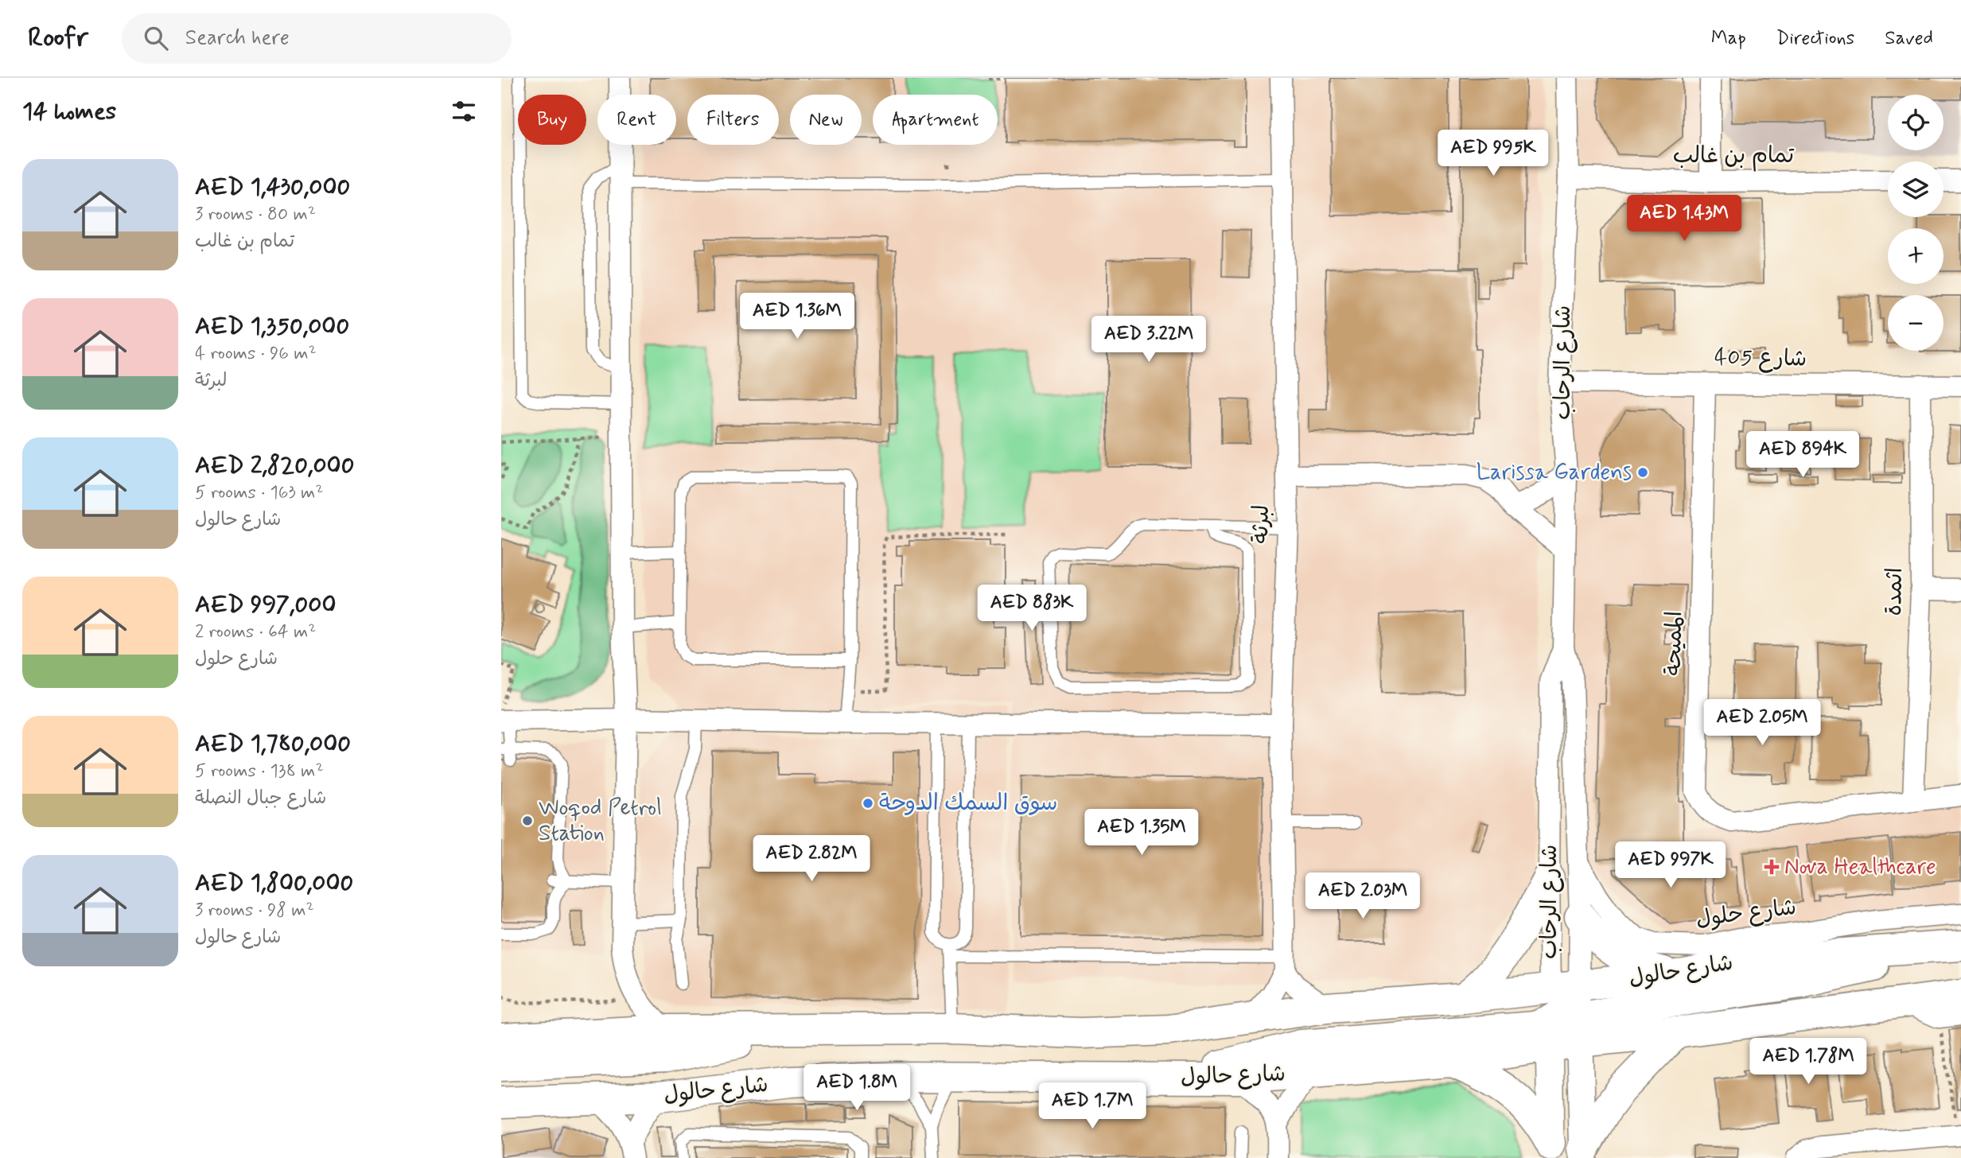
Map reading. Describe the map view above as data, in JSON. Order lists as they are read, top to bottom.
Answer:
{
  "streets": {
    "main road": ["شارع حالول"],
    "street": [
      "تمام بن غالب",
      "شارع 405",
      "شارع الرحاب",
      "لبرثة",
      "اثمدة",
      "المميحة",
      "شارع حلول"
    ]
  },
  "crossings": [
    ["تمام بن غالب", "شارع الرحاب"],
    ["شارع 405", "شارع الرحاب"],
    ["شارع 405", "اثمدة"],
    ["شارع 405", "المميحة"],
    ["شارع الرحاب", "شارع حلول"],
    ["شارع الرحاب", "شارع حالول"],
    ["اثمدة", "المميحة"]
  ],
  "places": {
    "other": ["Larissa Gardens", "سوق السمك الدوحة", "Woqod Petrol Station"],
    "health": ["Nova Healthcare"]
  },
  "page": {
    "header": "Roofr",
    "search": "Search here",
    "nav": ["Map", "Directions", "Saved"],
    "heading": "14 homes",
    "map_buttons": ["+", "−"],
    "chip": [
      "Buy",
      "Rent",
      "Filters",
      "New",
      "Apartment"
    ],
    "price": [
      "AED 995K",
      "AED 1.43M",
      "AED 1.36M",
      "AED 3.22M",
      "AED 894K",
      "AED 883K",
      "AED 2.05M",
      "AED 1.35M",
      "AED 2.82M",
      "AED 997K",
      "AED 2.03M",
      "AED 1.78M",
      "AED 1.8M",
      "AED 1.7M"
    ],
    "list": [
      {
        "name": "AED 1,430,000",
        "note": "3 rooms · 80 m² · تمام بن غالب"
      },
      {
        "name": "AED 1,350,000",
        "note": "4 rooms · 96 m² · لبرثة"
      },
      {
        "name": "AED 2,820,000",
        "note": "5 rooms · 163 m² · شارع حالول"
      },
      {
        "name": "AED 997,000",
        "note": "2 rooms · 64 m² · شارع حلول"
      },
      {
        "name": "AED 1,780,000",
        "note": "5 rooms · 138 m² · شارع جبال النصلة"
      },
      {
        "name": "AED 1,800,000",
        "note": "3 rooms · 98 m² · شارع حالول"
      }
    ]
  }
}
